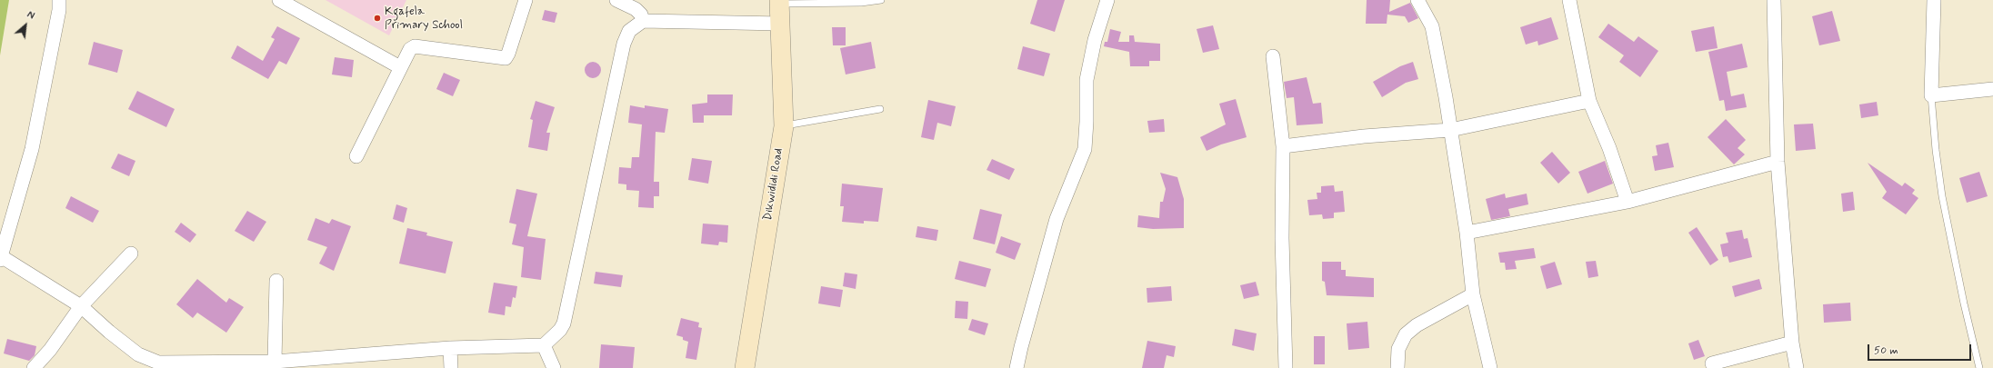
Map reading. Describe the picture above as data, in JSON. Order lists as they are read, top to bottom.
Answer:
{
  "streets": {
    "street": ["Dikwididi Road"]
  },
  "places": ["Kgafela Primary School"],
  "scale_bar": "50 m",
  "north": "top right"
}
